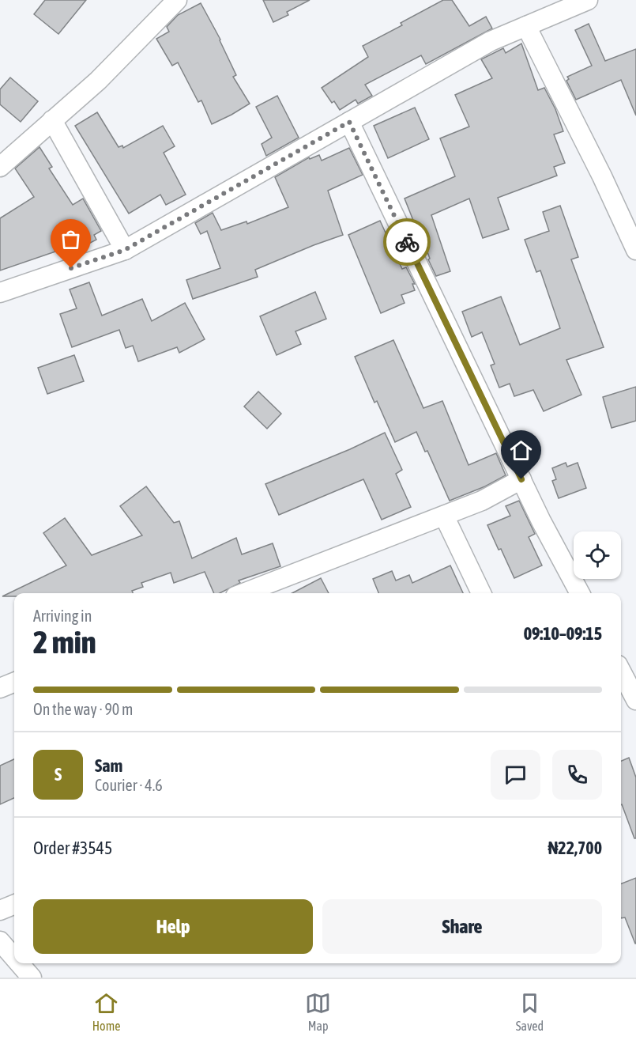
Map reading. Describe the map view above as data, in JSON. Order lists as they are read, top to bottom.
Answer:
{
  "page": {
    "heading": ["2 min", "Arriving in", "09:10–09:15"],
    "panel": [
      "Sam",
      "Courier · 4.6",
      "Order #3545",
      "₦22,700"
    ],
    "bar": "On the way · 90 m",
    "round": "S",
    "buttons": ["Help", "Share"],
    "tabs": ["Home", "Map", "Saved"]
  }
}
